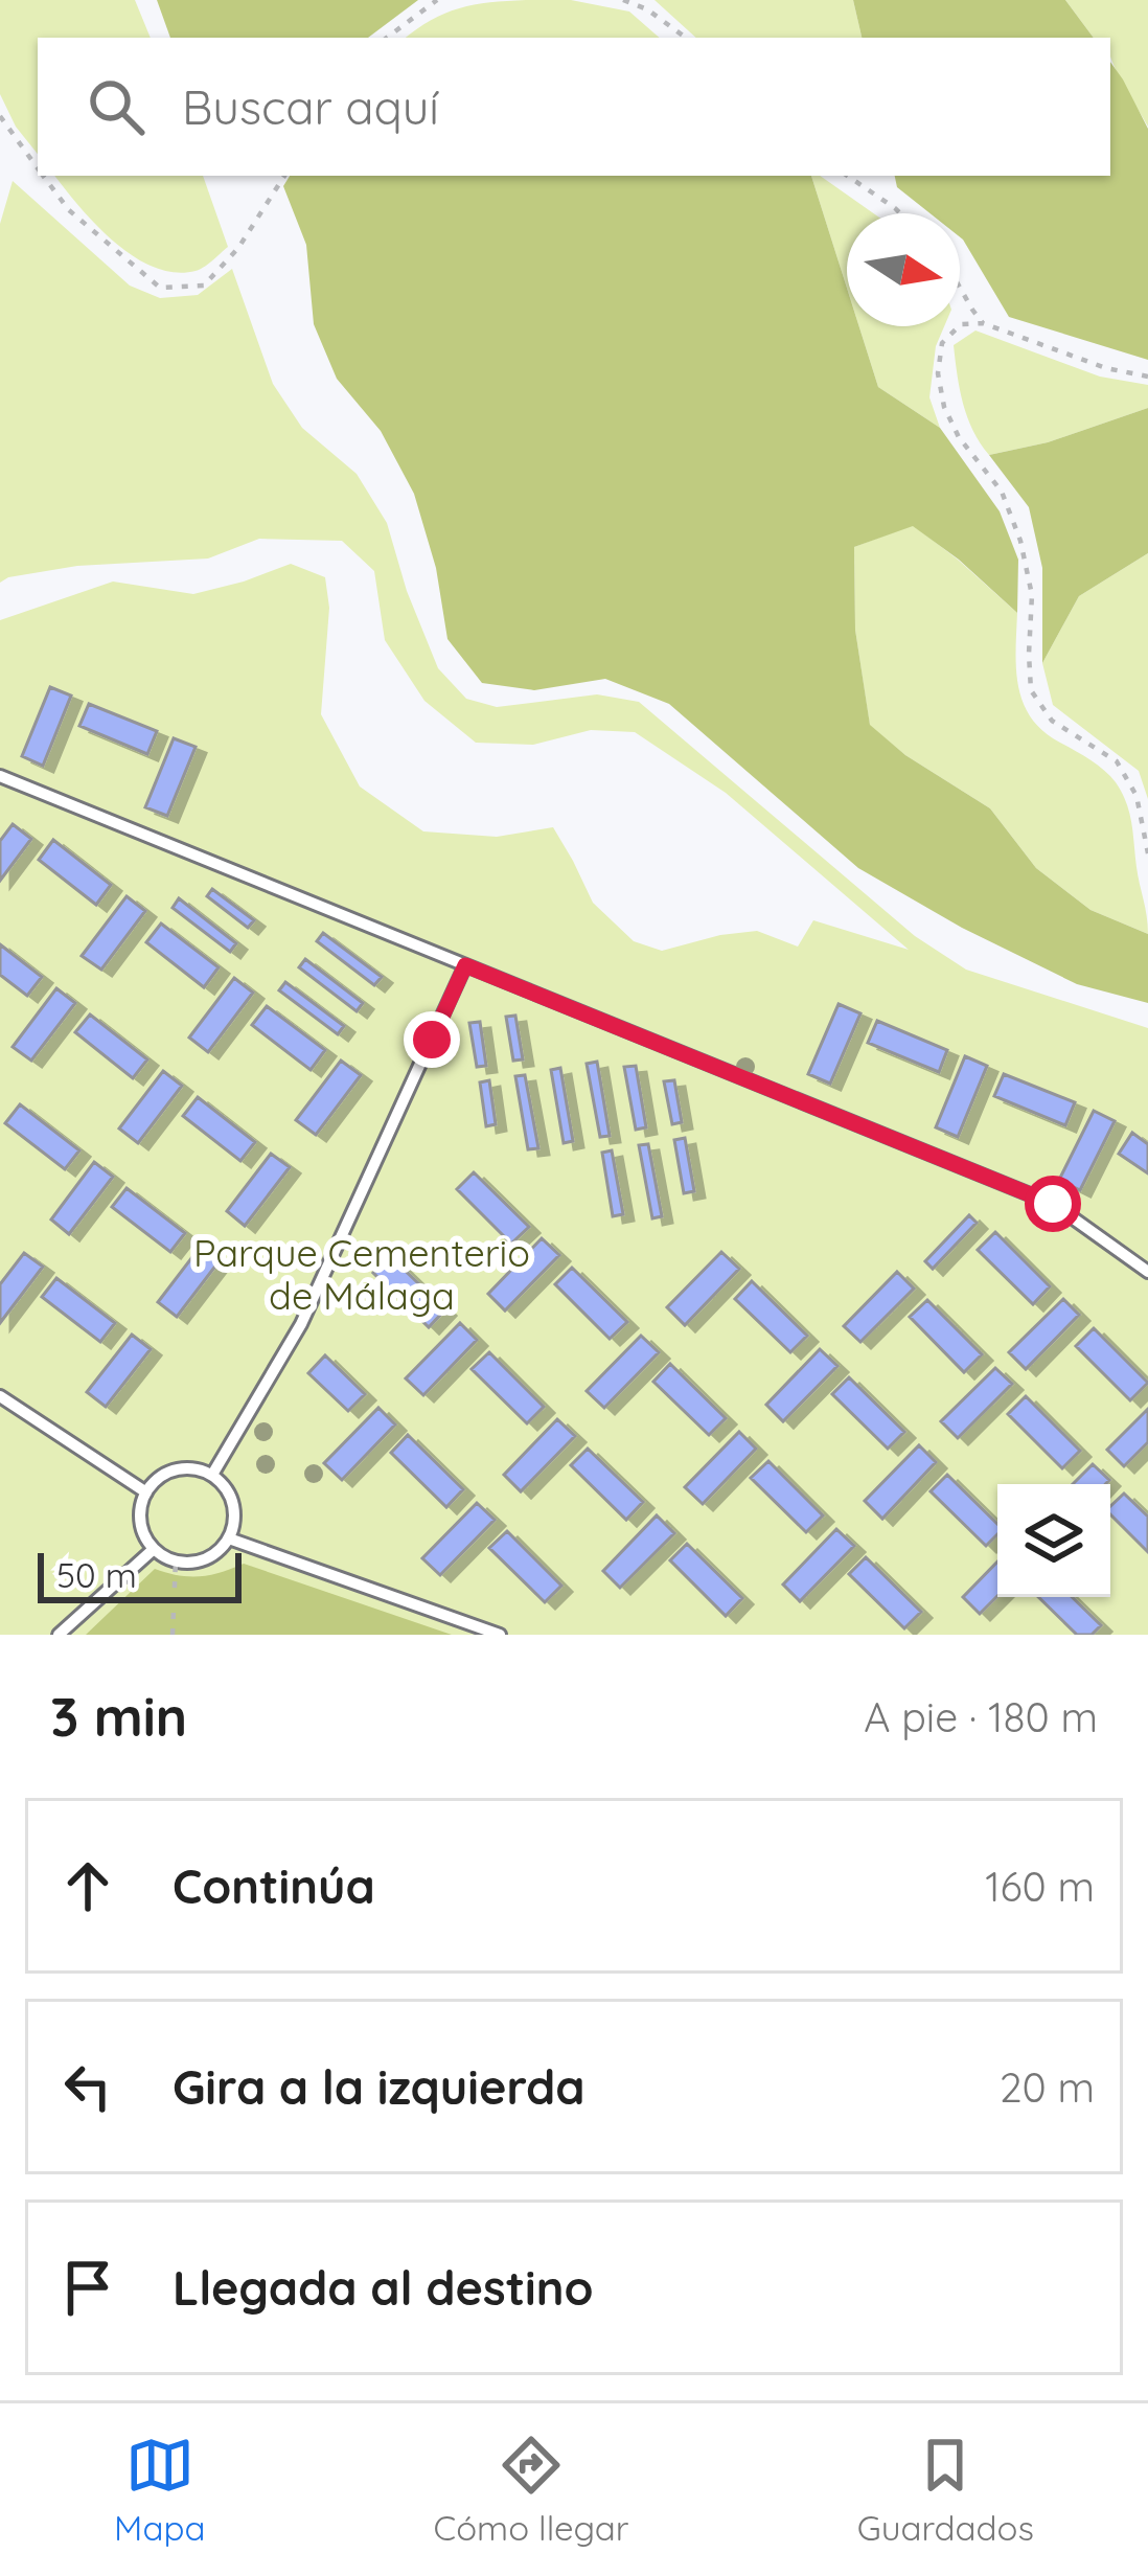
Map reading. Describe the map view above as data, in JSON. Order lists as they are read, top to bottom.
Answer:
{
  "parks": ["Parque Cementerio de Málaga"],
  "scale_bar": "50 m",
  "north": "right",
  "page": {
    "search": "Buscar aquí",
    "scale": "50 m",
    "heading": ["3 min", "A pie · 180 m"],
    "list": [
      ["Continúa", "160 m"],
      ["Gira a la izquierda", "20 m"],
      "Llegada al destino"
    ],
    "nav": ["Mapa", "Cómo llegar", "Guardados"]
  }
}
